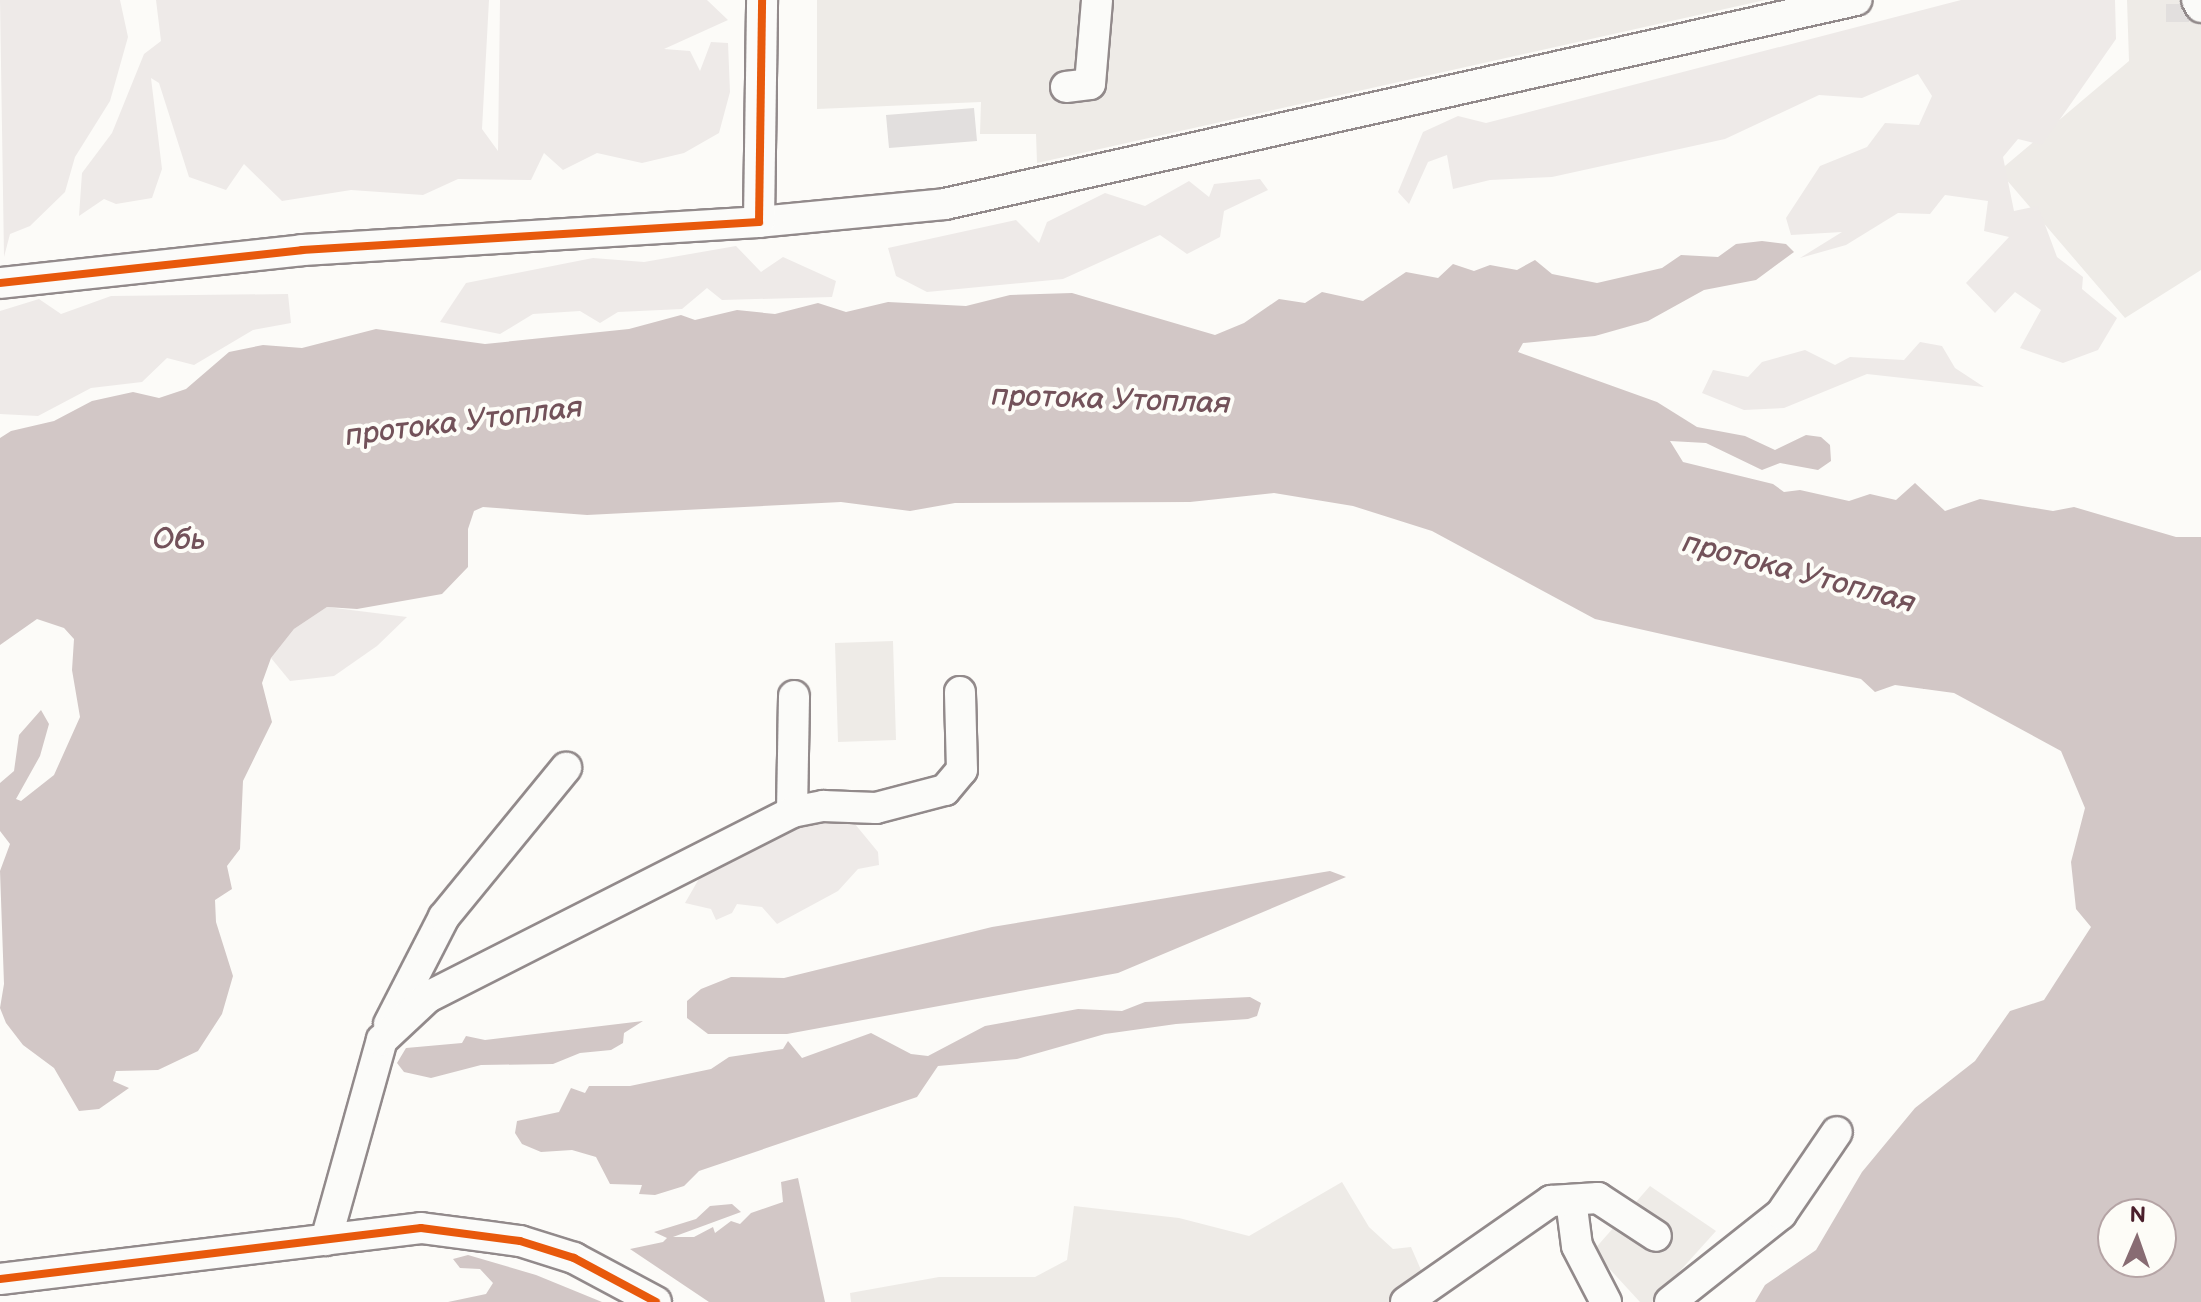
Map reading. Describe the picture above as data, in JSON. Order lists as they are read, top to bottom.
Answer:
{
  "water": ["протока Утоплая", "Обь"],
  "north": "top"
}
